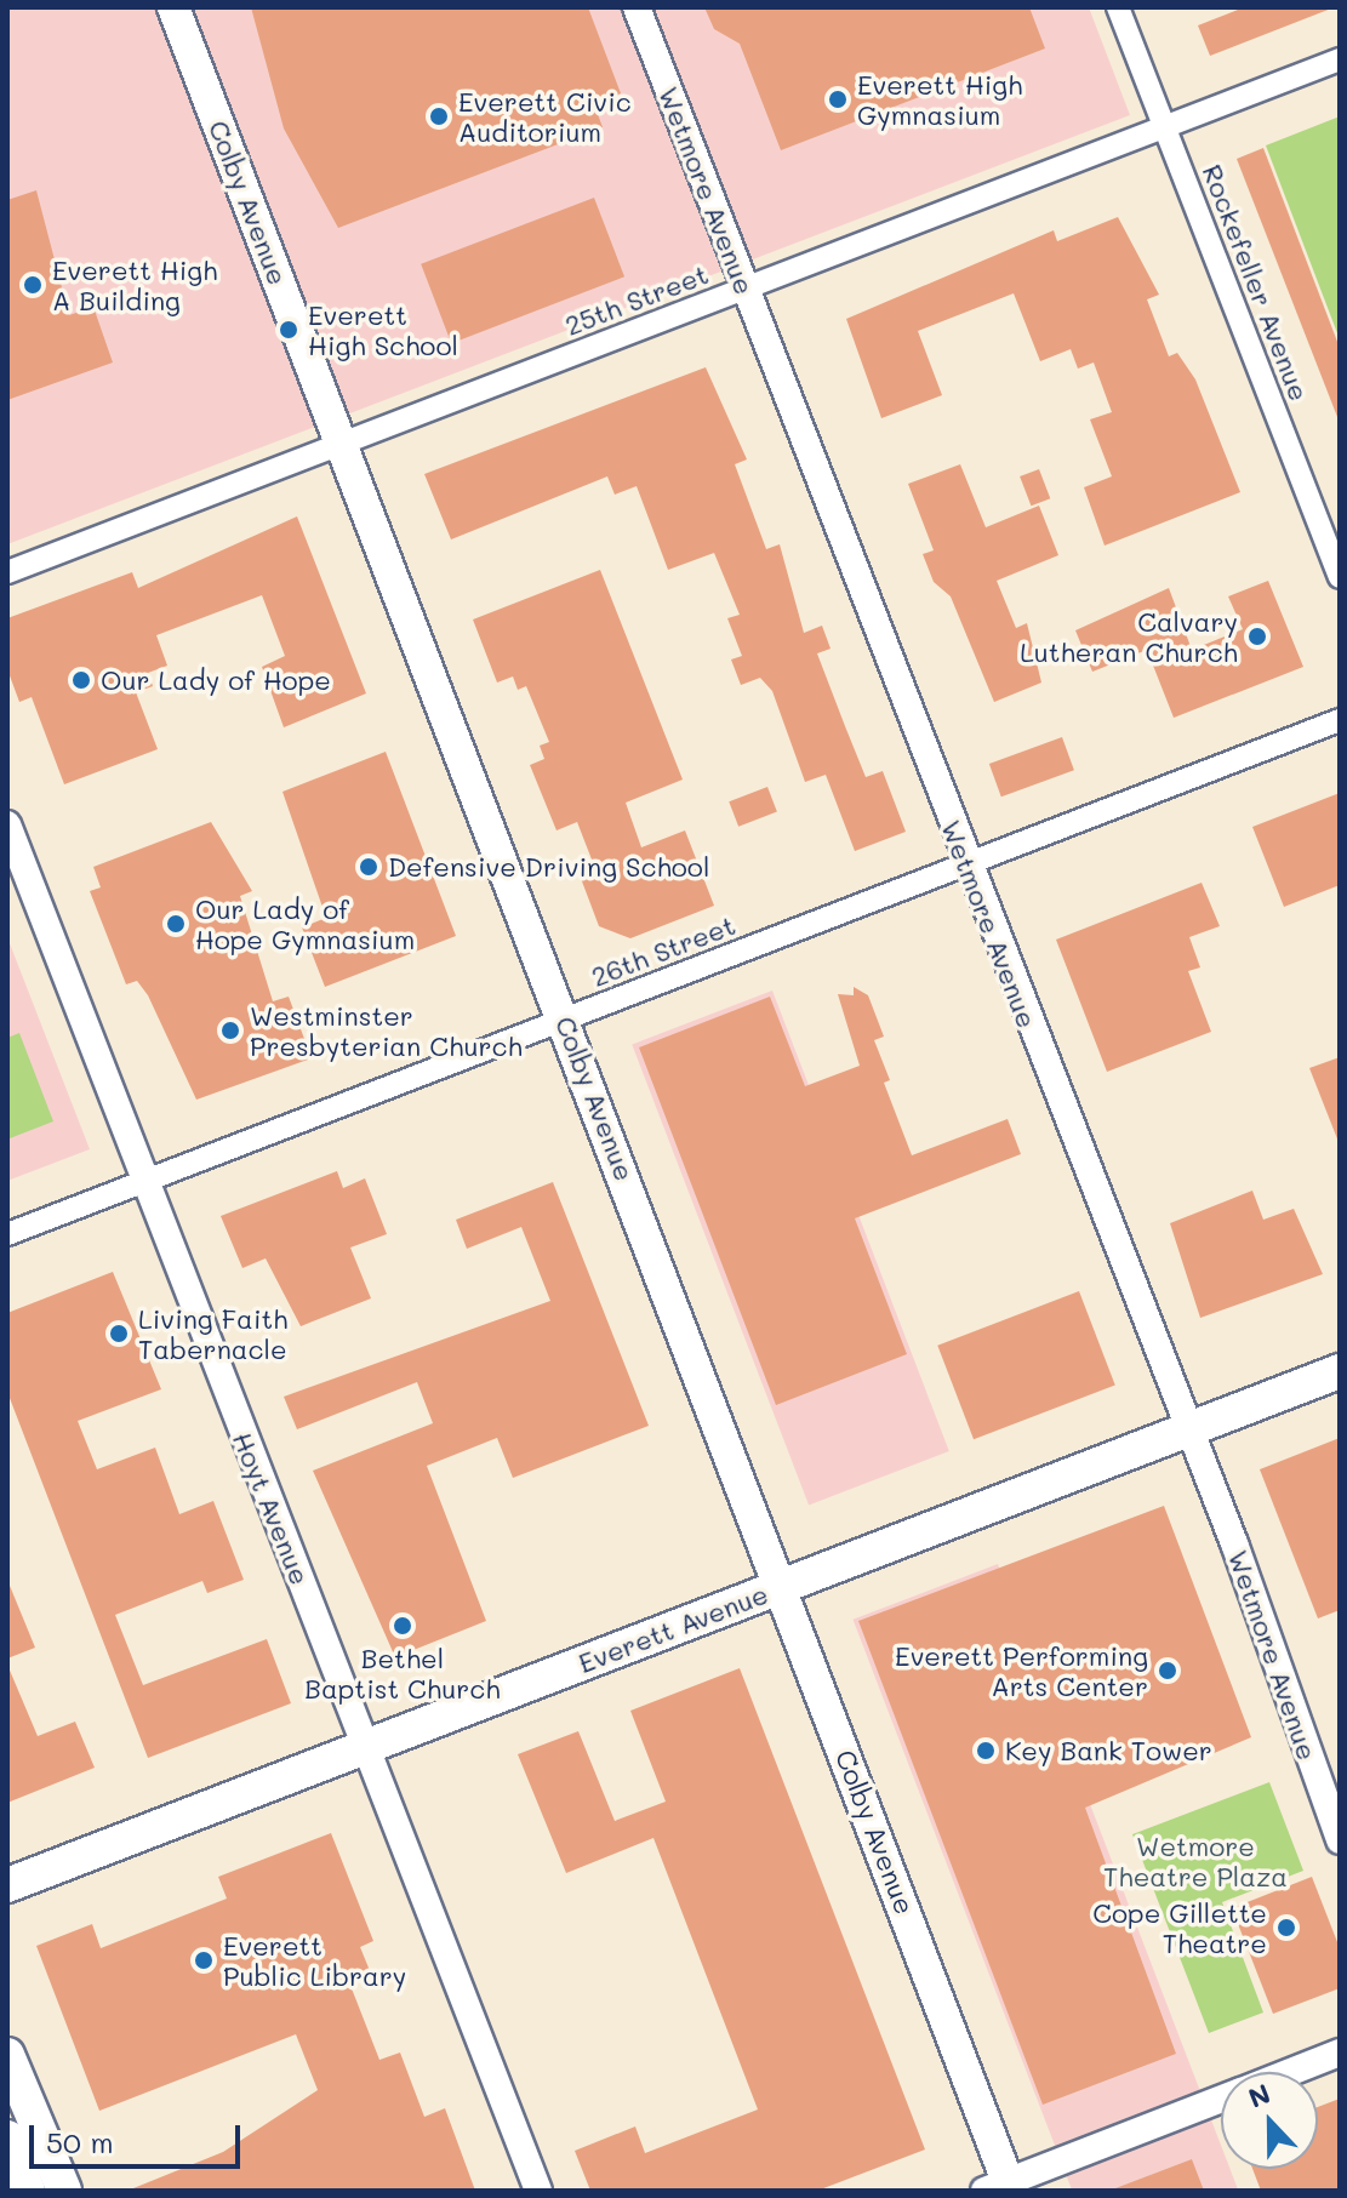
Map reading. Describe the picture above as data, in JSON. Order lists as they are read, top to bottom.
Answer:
{
  "streets": {
    "main road": ["Colby Avenue", "Everett Avenue"],
    "street": [
      "Wetmore Avenue",
      "Rockefeller Avenue",
      "25th Street",
      "26th Street",
      "Hoyt Avenue"
    ]
  },
  "crossings": [
    ["Wetmore Avenue", "25th Street"],
    ["Wetmore Avenue", "26th Street"],
    ["Wetmore Avenue", "Everett Avenue"],
    ["Colby Avenue", "25th Street"],
    ["Colby Avenue", "26th Street"],
    ["Colby Avenue", "Everett Avenue"],
    ["Rockefeller Avenue", "25th Street"],
    ["26th Street", "Hoyt Avenue"],
    ["Hoyt Avenue", "Everett Avenue"]
  ],
  "parks": ["Wetmore Theatre Plaza"],
  "places": [
    "Everett High Gymnasium",
    "Everett Civic Auditorium",
    "Everett High A Building",
    "Everett High School",
    "Calvary Lutheran Church",
    "Our Lady of Hope",
    "Defensive Driving School",
    "Our Lady of Hope Gymnasium",
    "Westminster Presbyterian Church",
    "Living Faith Tabernacle",
    "Bethel Baptist Church",
    "Everett Performing Arts Center",
    "Key Bank Tower",
    "Cope Gillette Theatre",
    "Everett Public Library"
  ],
  "scale_bar": "50 m",
  "north": "top"
}
